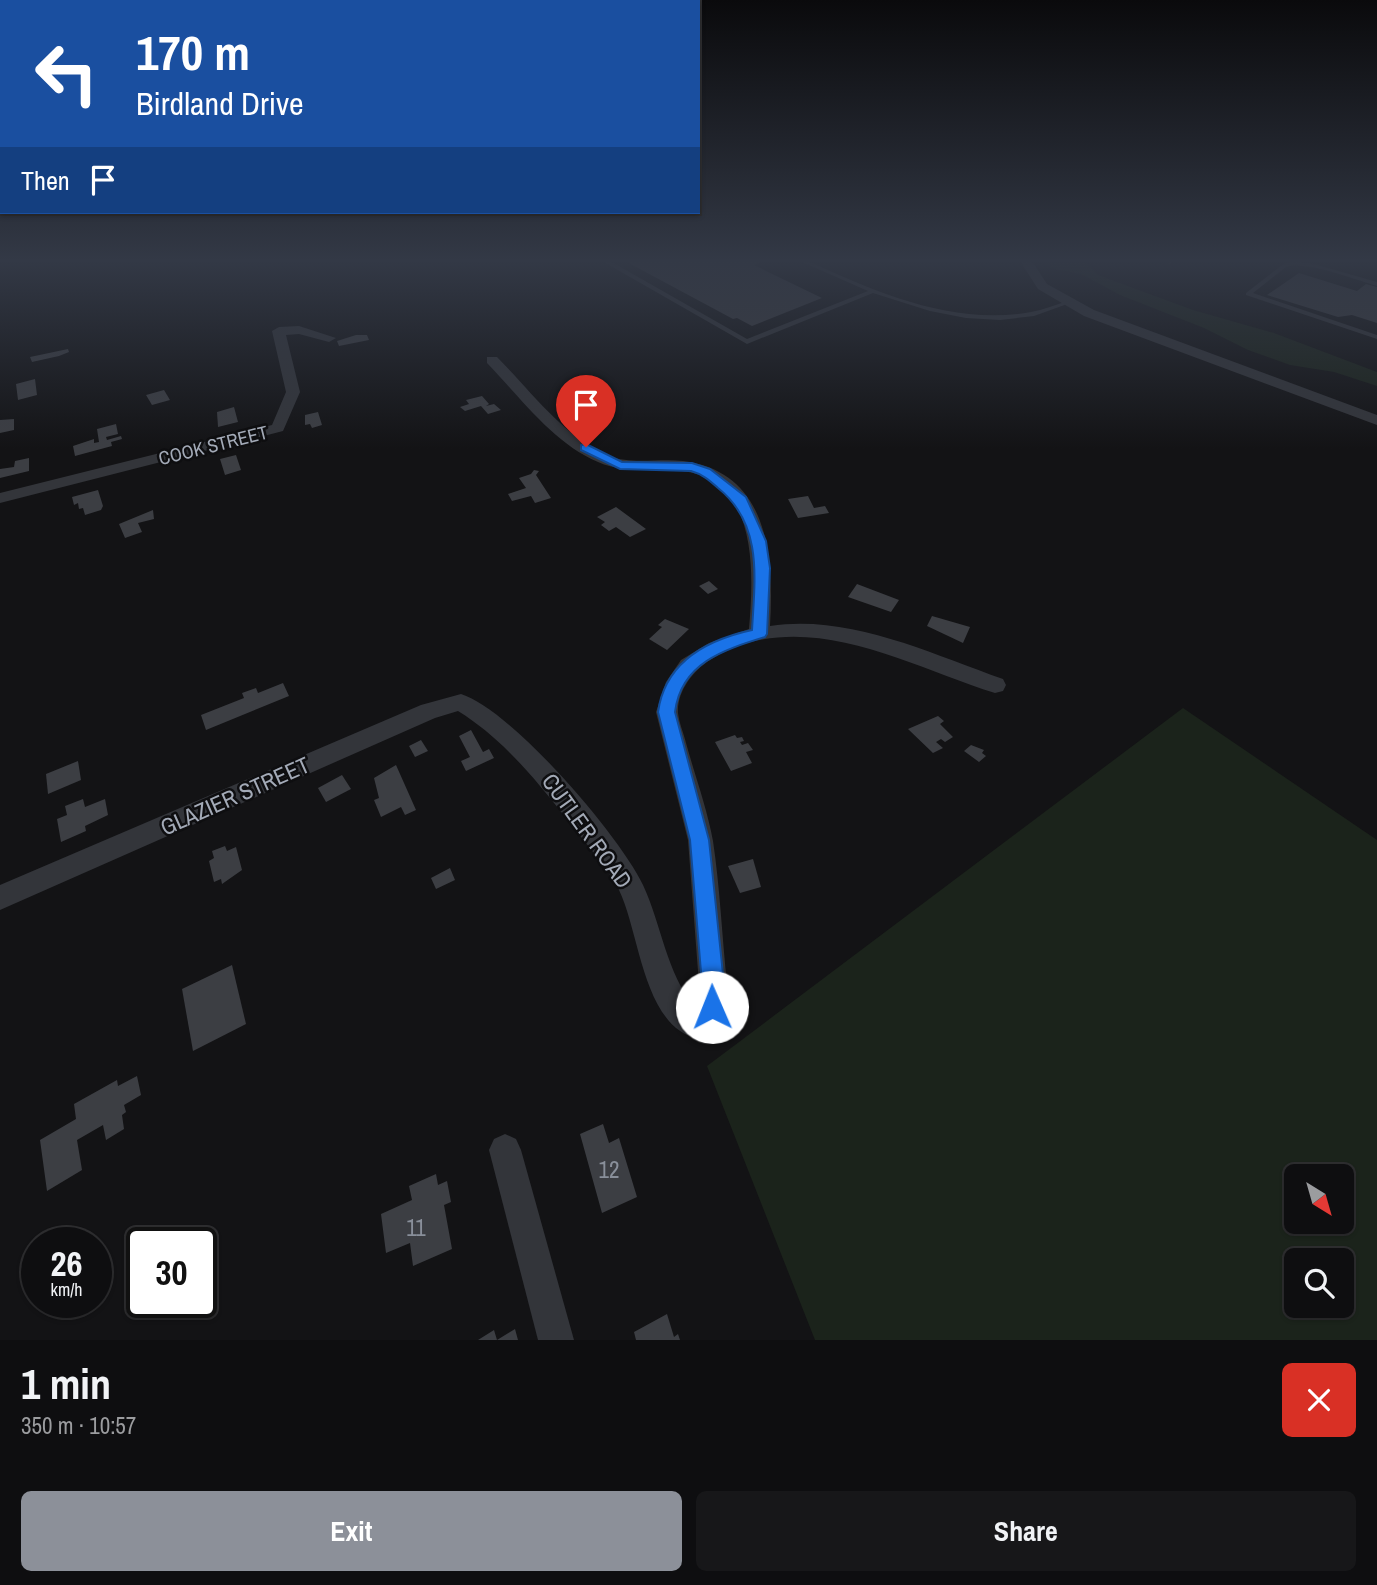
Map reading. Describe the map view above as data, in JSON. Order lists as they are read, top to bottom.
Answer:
{
  "streets": {
    "street": ["COOK STREET", "GLAZIER STREET", "CUTLER ROAD"]
  },
  "crossings": [
    ["GLAZIER STREET", "CUTLER ROAD"]
  ],
  "house_numbers": ["12", "11"],
  "north": "bottom right",
  "page": {
    "turn": ["170 m", "Birdland Drive"],
    "then": "Then",
    "speed": "26 km/h",
    "limit": "30",
    "heading": ["1 min", "350 m · 10:57"],
    "buttons": ["Exit", "Share"]
  }
}
